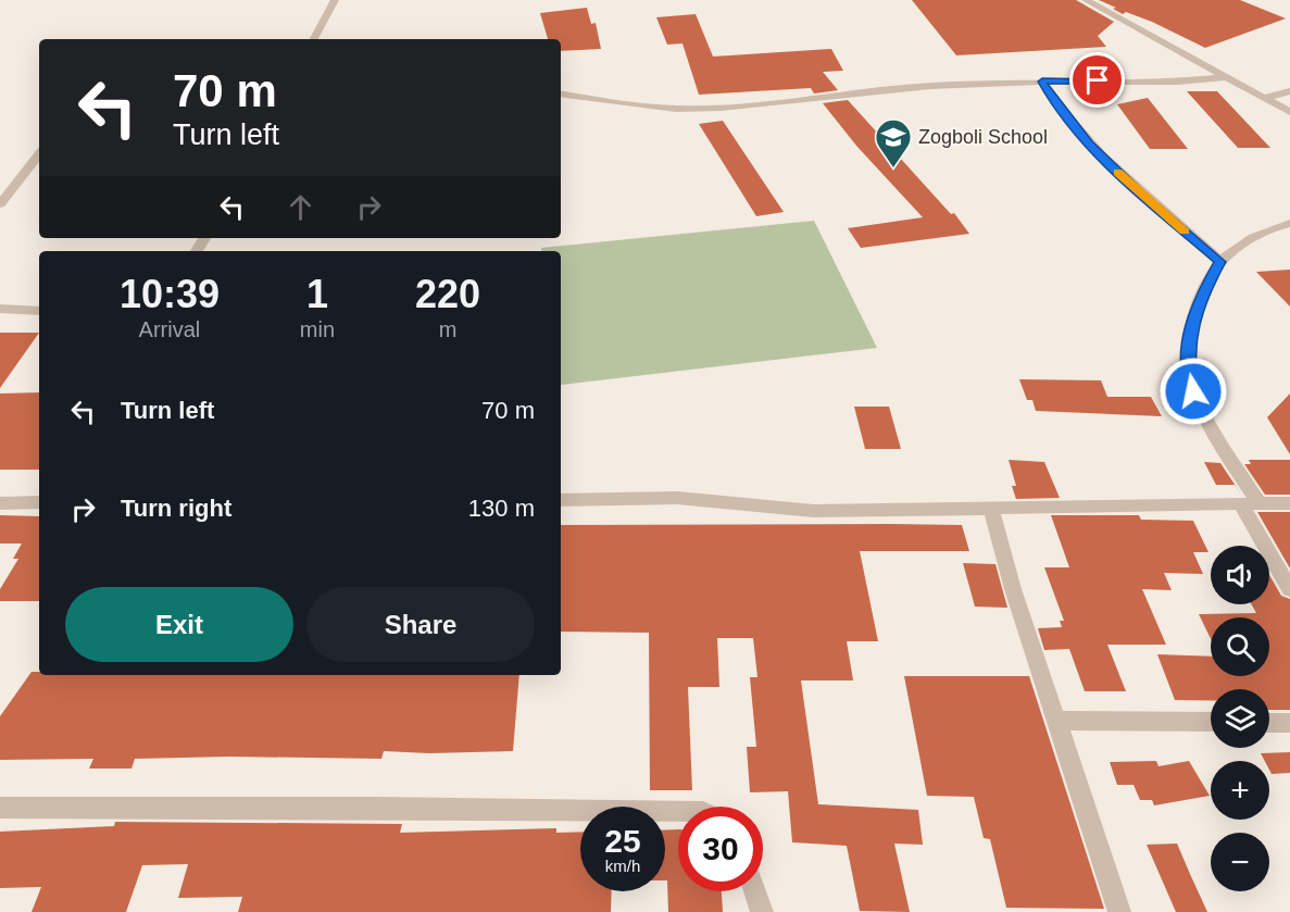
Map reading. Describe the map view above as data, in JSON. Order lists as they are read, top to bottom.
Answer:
{
  "places": {
    "school or university": ["Zogboli School"]
  },
  "page": {
    "turn": ["70 m", "Turn left"],
    "eta": [
      "10:39",
      "Arrival",
      "1",
      "min",
      "220",
      "m"
    ],
    "list": [
      {
        "name": "Turn left",
        "value": "70 m"
      },
      {
        "name": "Turn right",
        "value": "130 m"
      }
    ],
    "map_buttons": ["+", "−"],
    "buttons": ["Exit", "Share"],
    "speed": "25 km/h",
    "limit": "30"
  }
}
